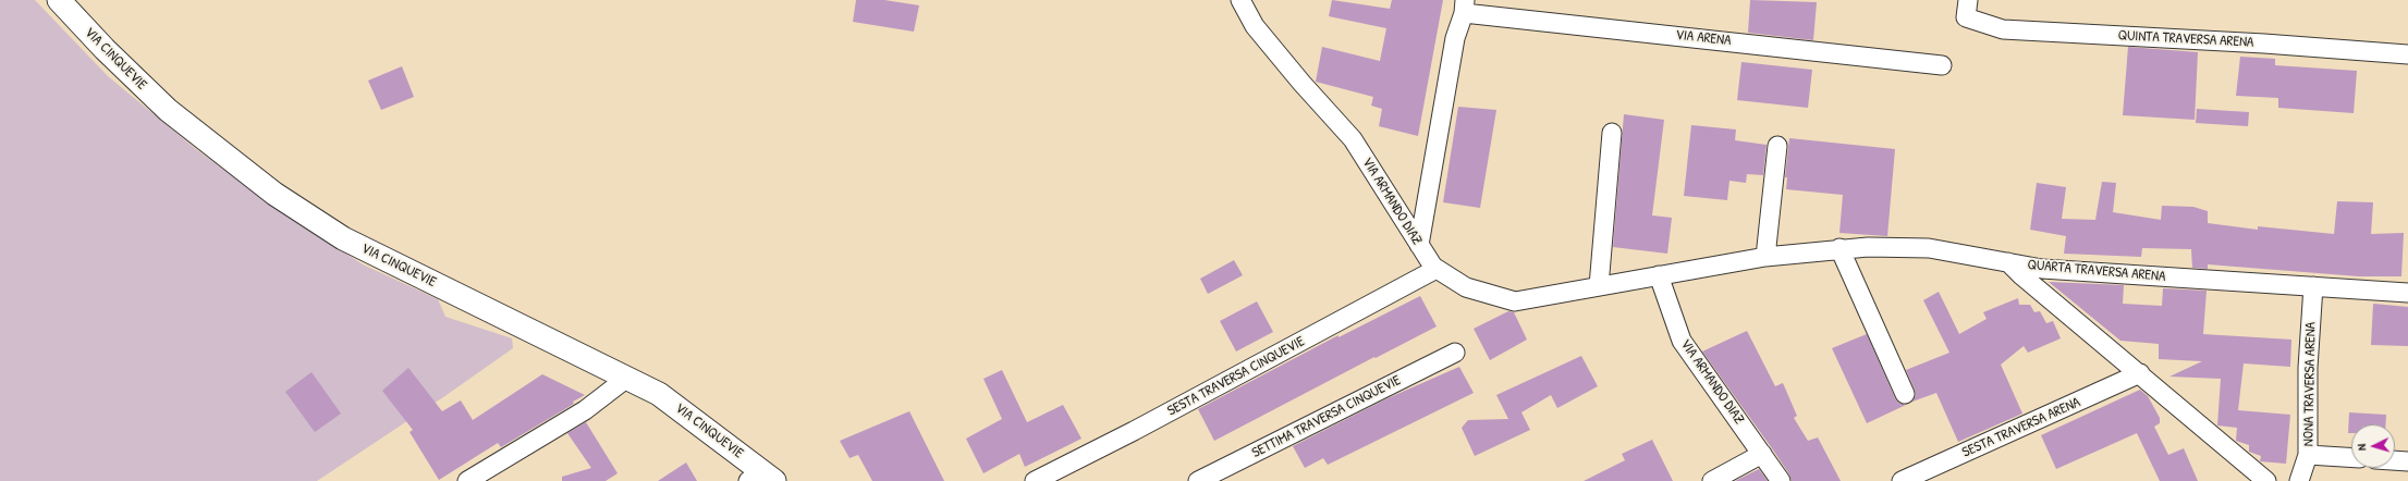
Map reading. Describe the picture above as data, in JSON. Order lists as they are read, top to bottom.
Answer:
{
  "streets": {
    "street": [
      "VIA ARENA",
      "QUINTA TRAVERSA ARENA",
      "VIA CINQUEVIE",
      "VIA ARMANDO DIAZ",
      "QUARTA TRAVERSA ARENA",
      "SESTA TRAVERSA CINQUEVIE",
      "NONA TRAVERSA ARENA",
      "SETTIMA TRAVERSA CINQUEVIE",
      "SESTA TRAVERSA ARENA"
    ]
  },
  "crossings": [
    ["VIA ARENA", "VIA ARMANDO DIAZ"],
    ["VIA ARMANDO DIAZ", "QUARTA TRAVERSA ARENA"],
    ["VIA ARMANDO DIAZ", "SESTA TRAVERSA CINQUEVIE"],
    ["QUARTA TRAVERSA ARENA", "NONA TRAVERSA ARENA"]
  ],
  "north": "left"
}
